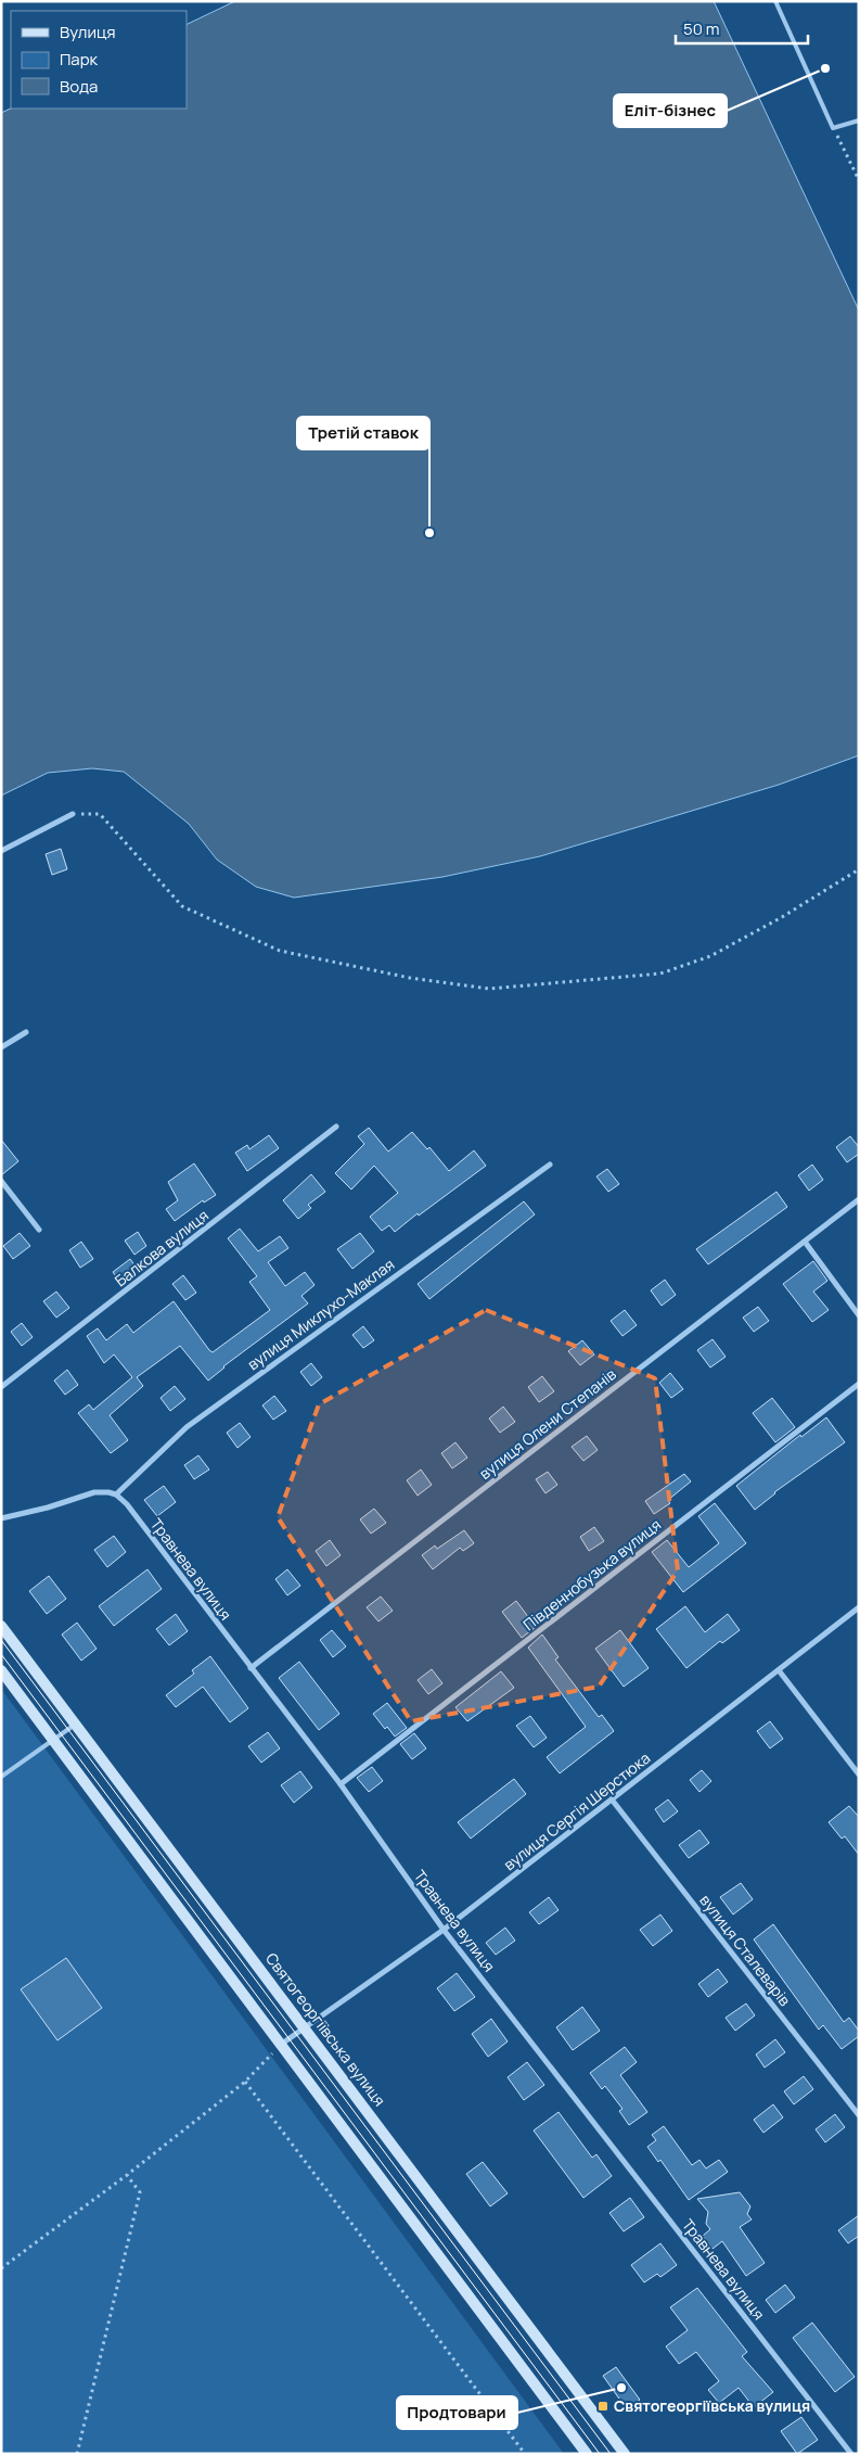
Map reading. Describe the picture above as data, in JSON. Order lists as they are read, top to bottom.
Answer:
{
  "streets": {
    "main road": ["Святогеоргіївська вулиця"],
    "street": [
      "Балкова вулиця",
      "вулиця Миклухо-Маклая",
      "вулиця Олени Степанів",
      "Травнева вулиця",
      "Південнобузька вулиця",
      "вулиця Сергія Шерстюка",
      "вулиця Сталеварів"
    ]
  },
  "crossings": [
    ["вулиця Миклухо-Маклая", "Травнева вулиця"],
    ["вулиця Олени Степанів", "Травнева вулиця"],
    ["Травнева вулиця", "Південнобузька вулиця"],
    ["Травнева вулиця", "вулиця Сергія Шерстюка"],
    ["вулиця Сергія Шерстюка", "вулиця Сталеварів"],
    ["вулиця Сергія Шерстюка", "Святогеоргіївська вулиця"]
  ],
  "places": {
    "other": ["Еліт-бізнес", "Третій ставок", "Продтовари"],
    "transit": ["Святогеоргіївська вулиця"]
  },
  "legend": ["Вулиця", "Парк", "Вода"],
  "scale_bar": "50 m"
}
